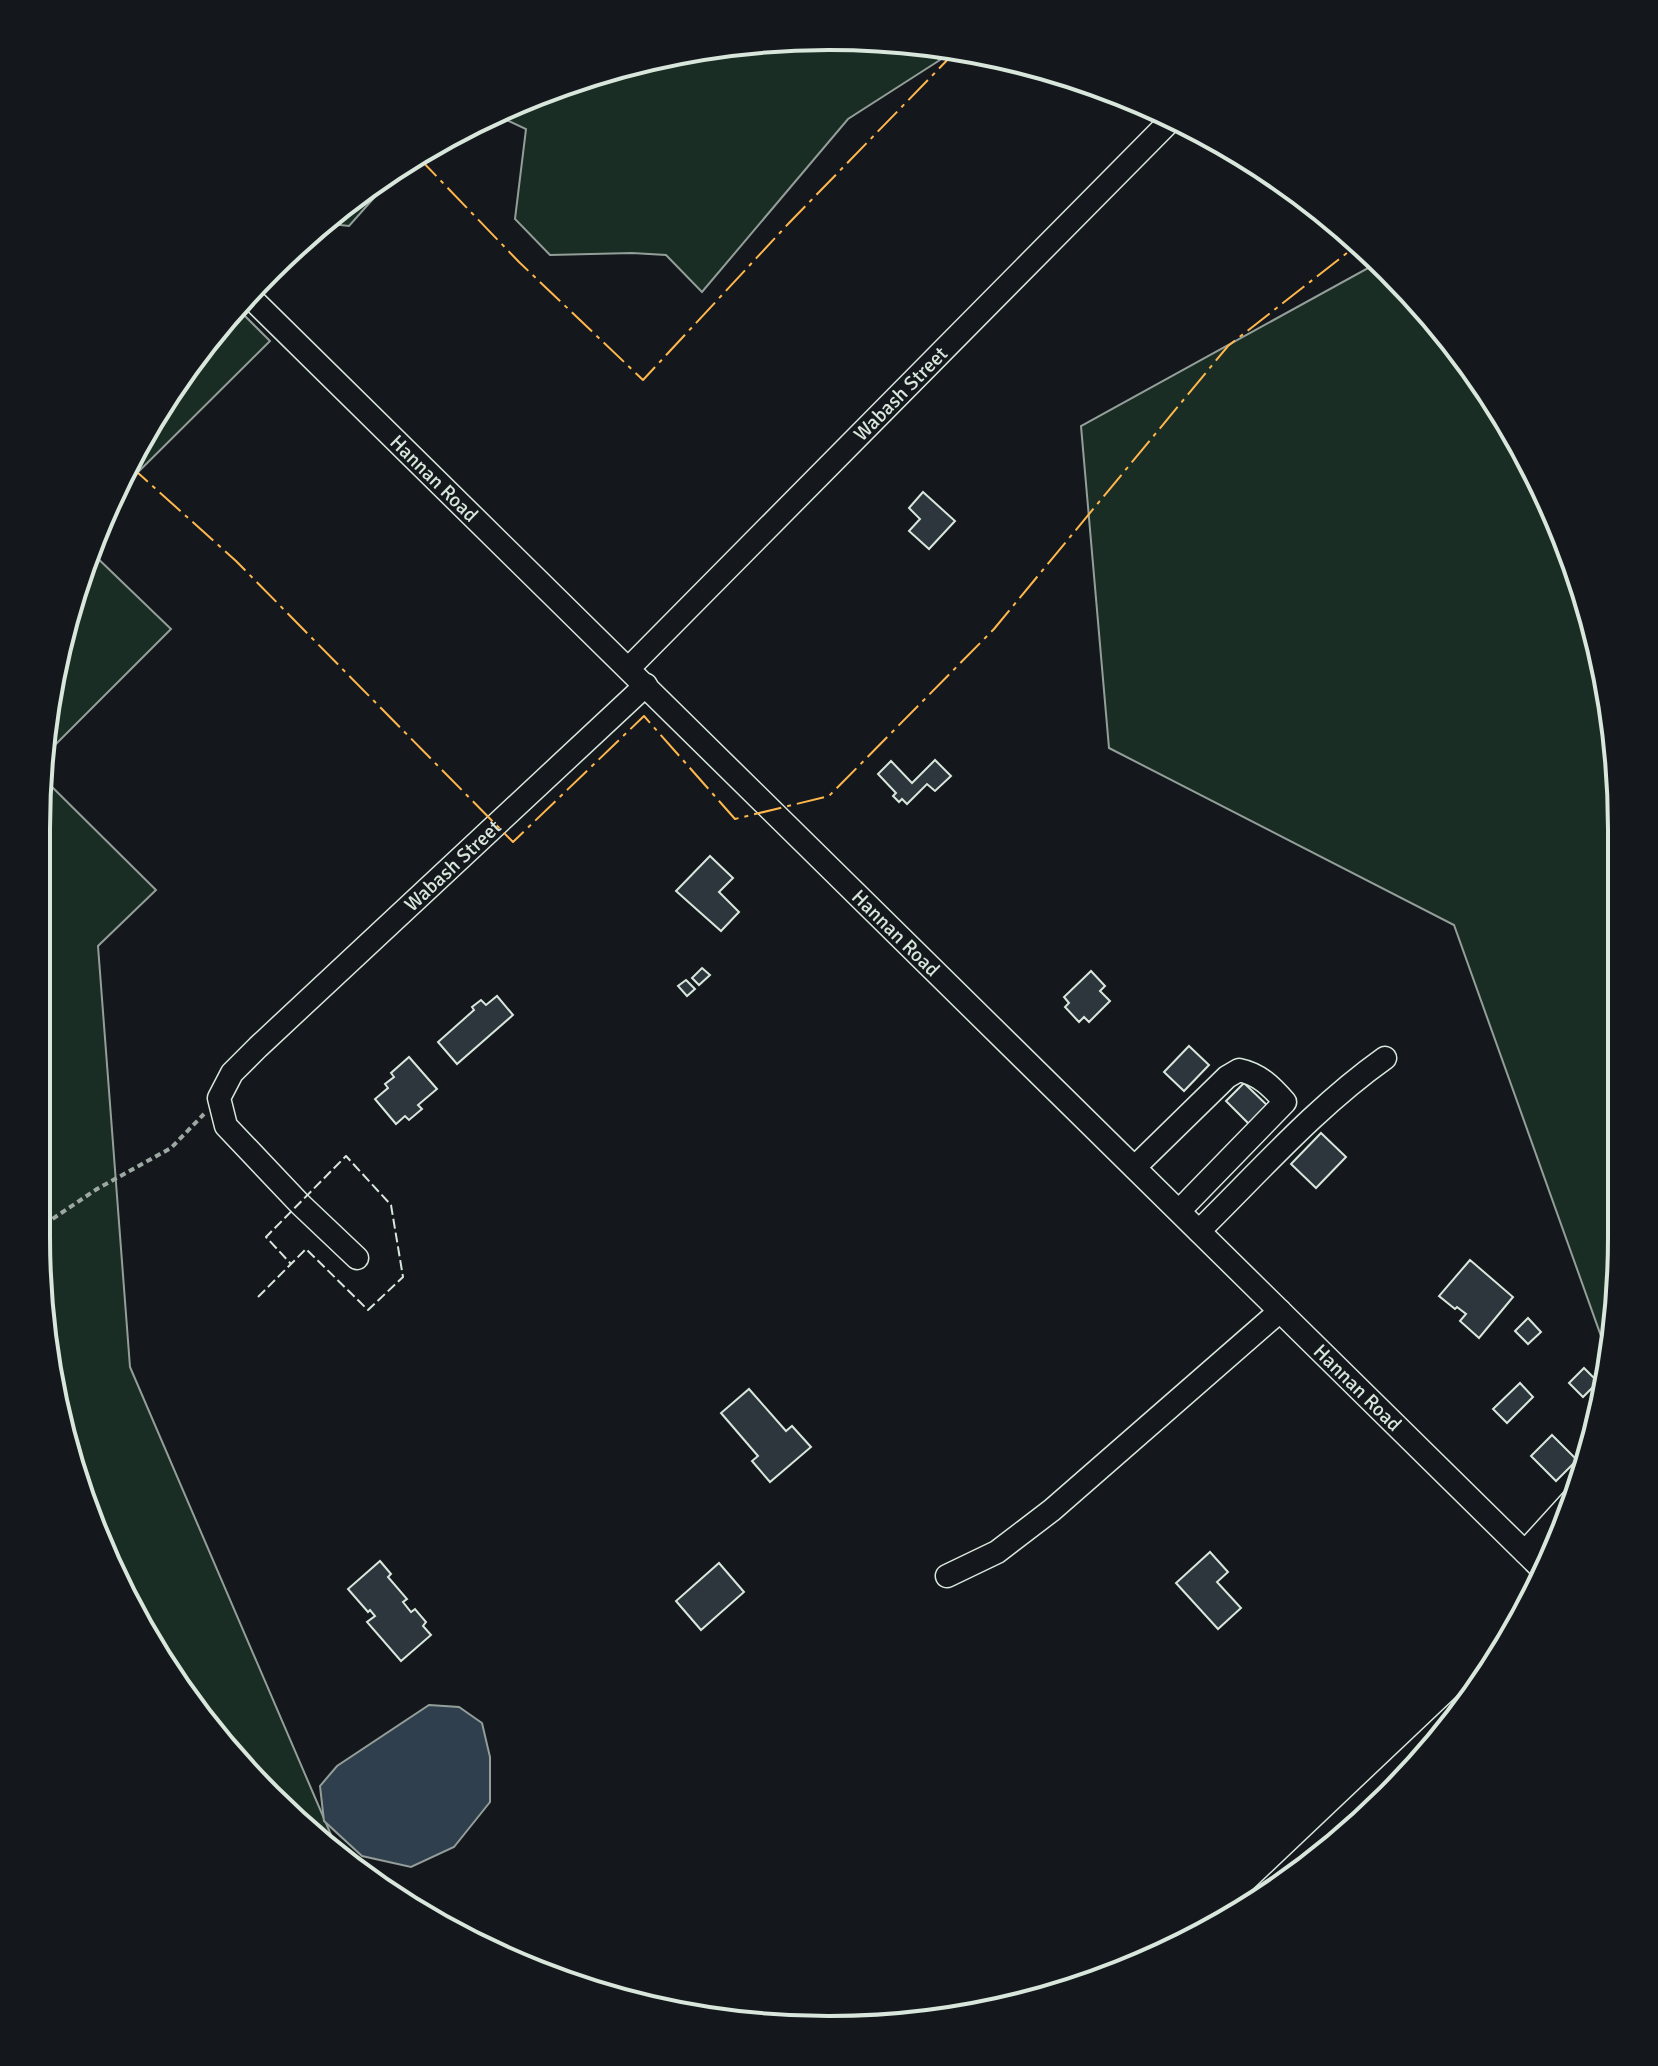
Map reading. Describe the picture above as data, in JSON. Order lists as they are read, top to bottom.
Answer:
{
  "streets": {
    "street": ["Wabash Street", "Hannan Road"]
  },
  "crossings": [
    ["Wabash Street", "Hannan Road"]
  ]
}
